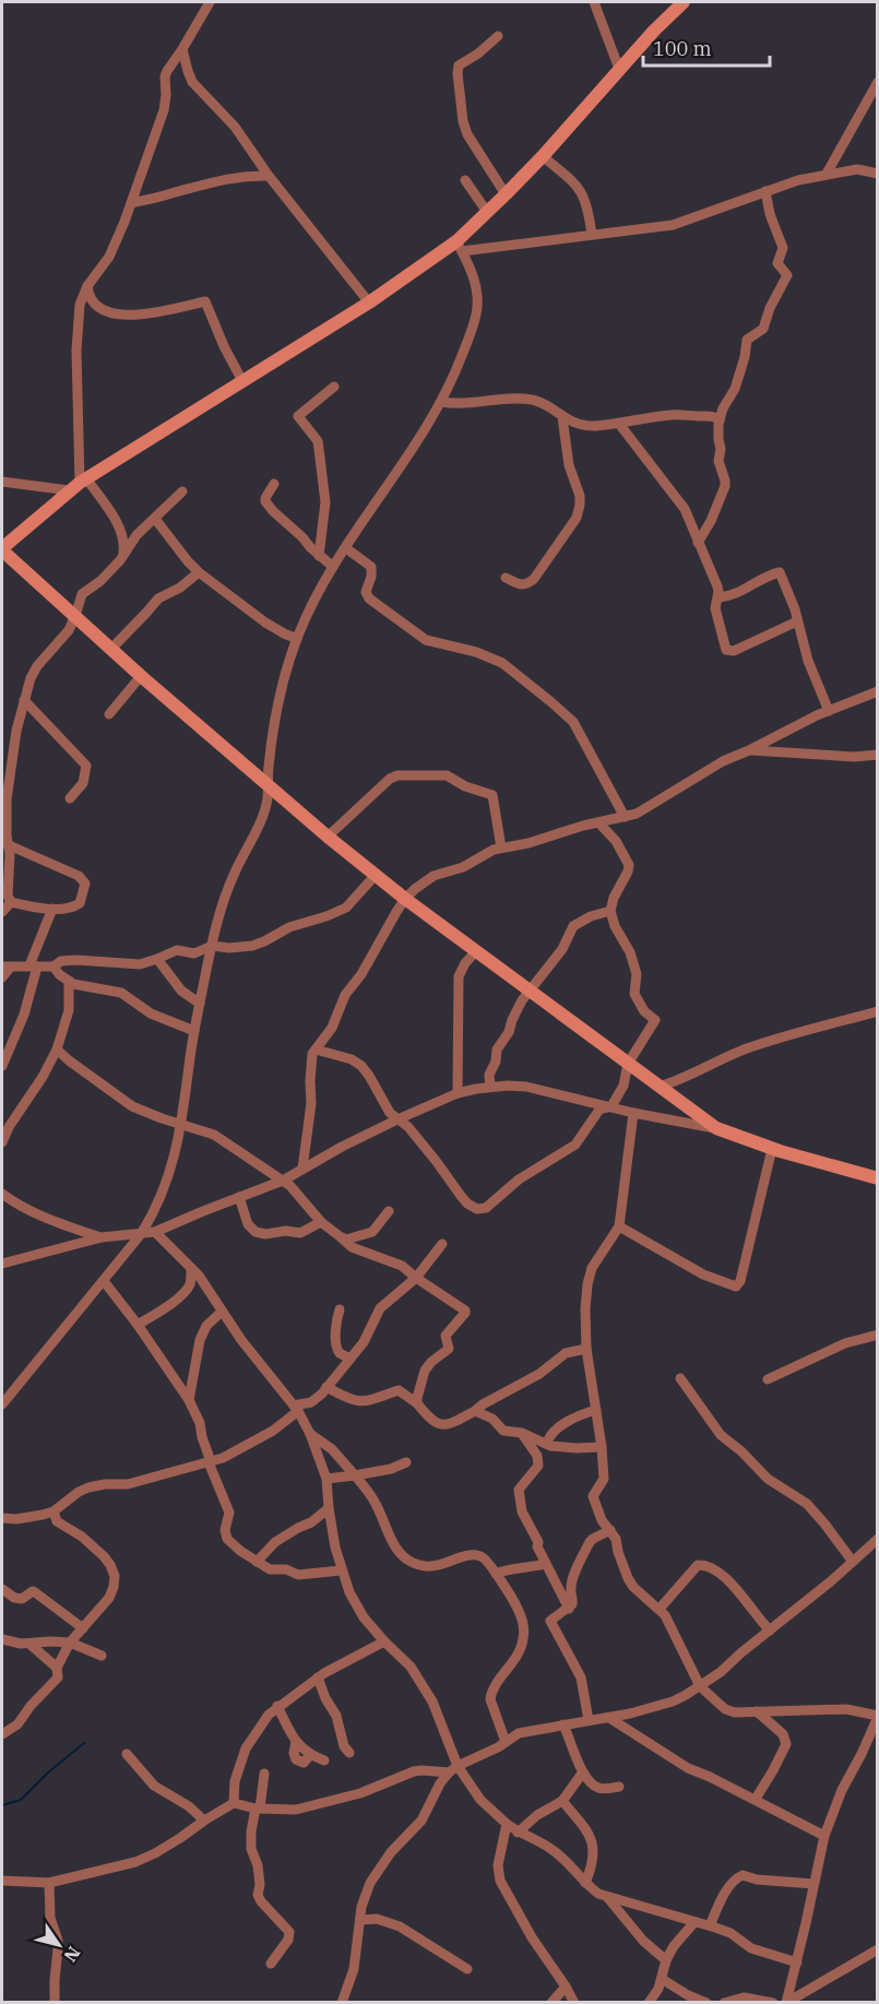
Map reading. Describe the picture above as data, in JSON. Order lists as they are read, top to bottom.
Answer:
{
  "scale_bar": "100 m",
  "north": "bottom right"
}
